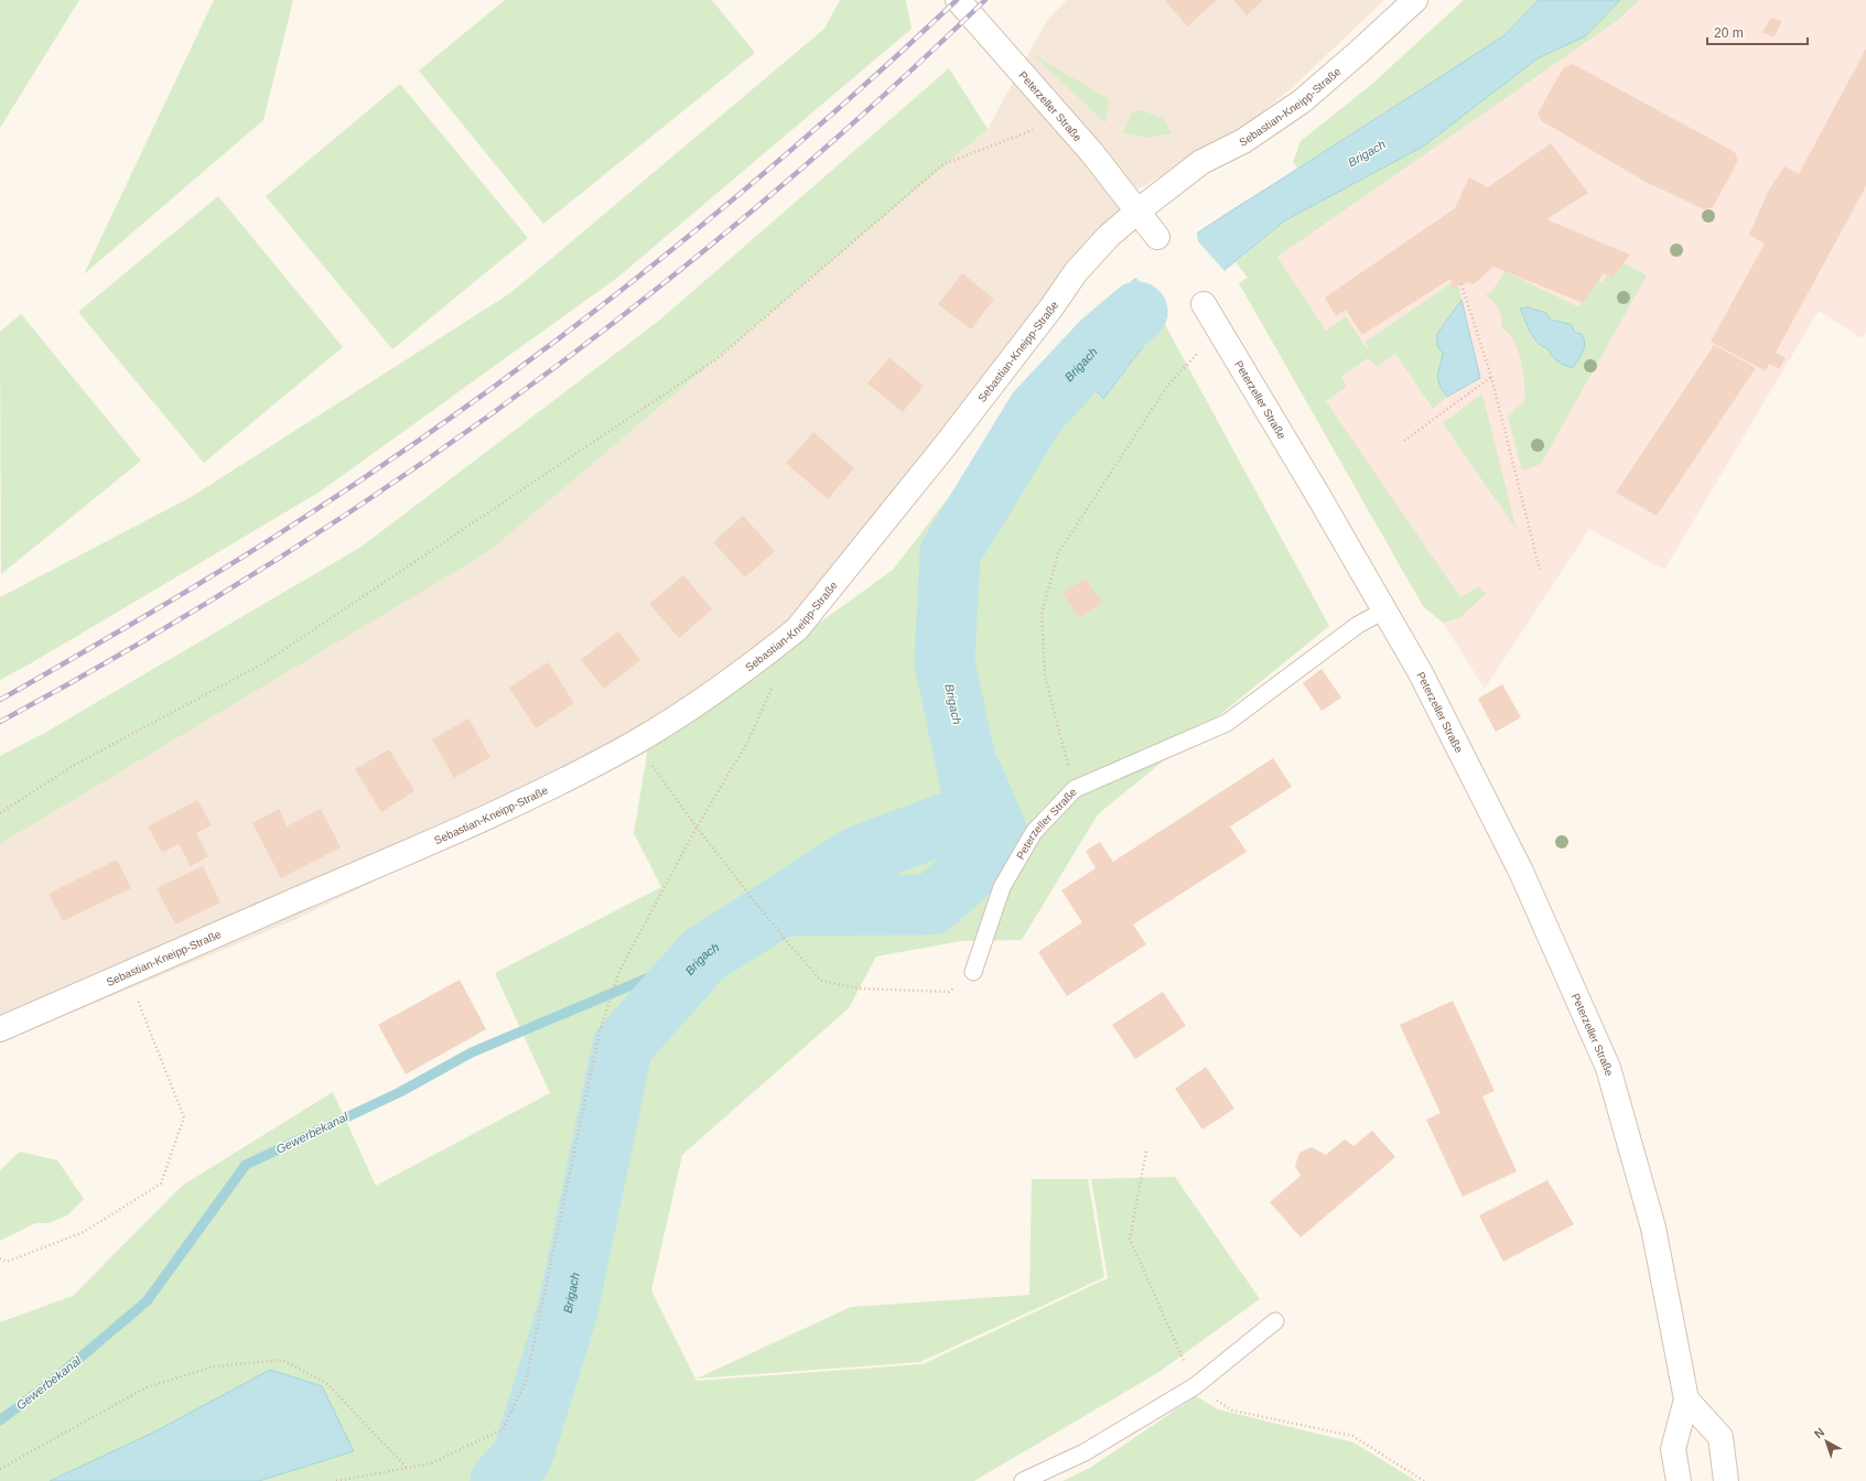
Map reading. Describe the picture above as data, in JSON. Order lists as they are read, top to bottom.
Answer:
{
  "streets": {
    "street": ["Sebastian-Kneipp-Straße", "Peterzeller Straße"]
  },
  "crossings": [
    ["Sebastian-Kneipp-Straße", "Peterzeller Straße"]
  ],
  "water": ["Brigach", "Gewerbekanal"],
  "scale_bar": "20 m",
  "north": "top left"
}
